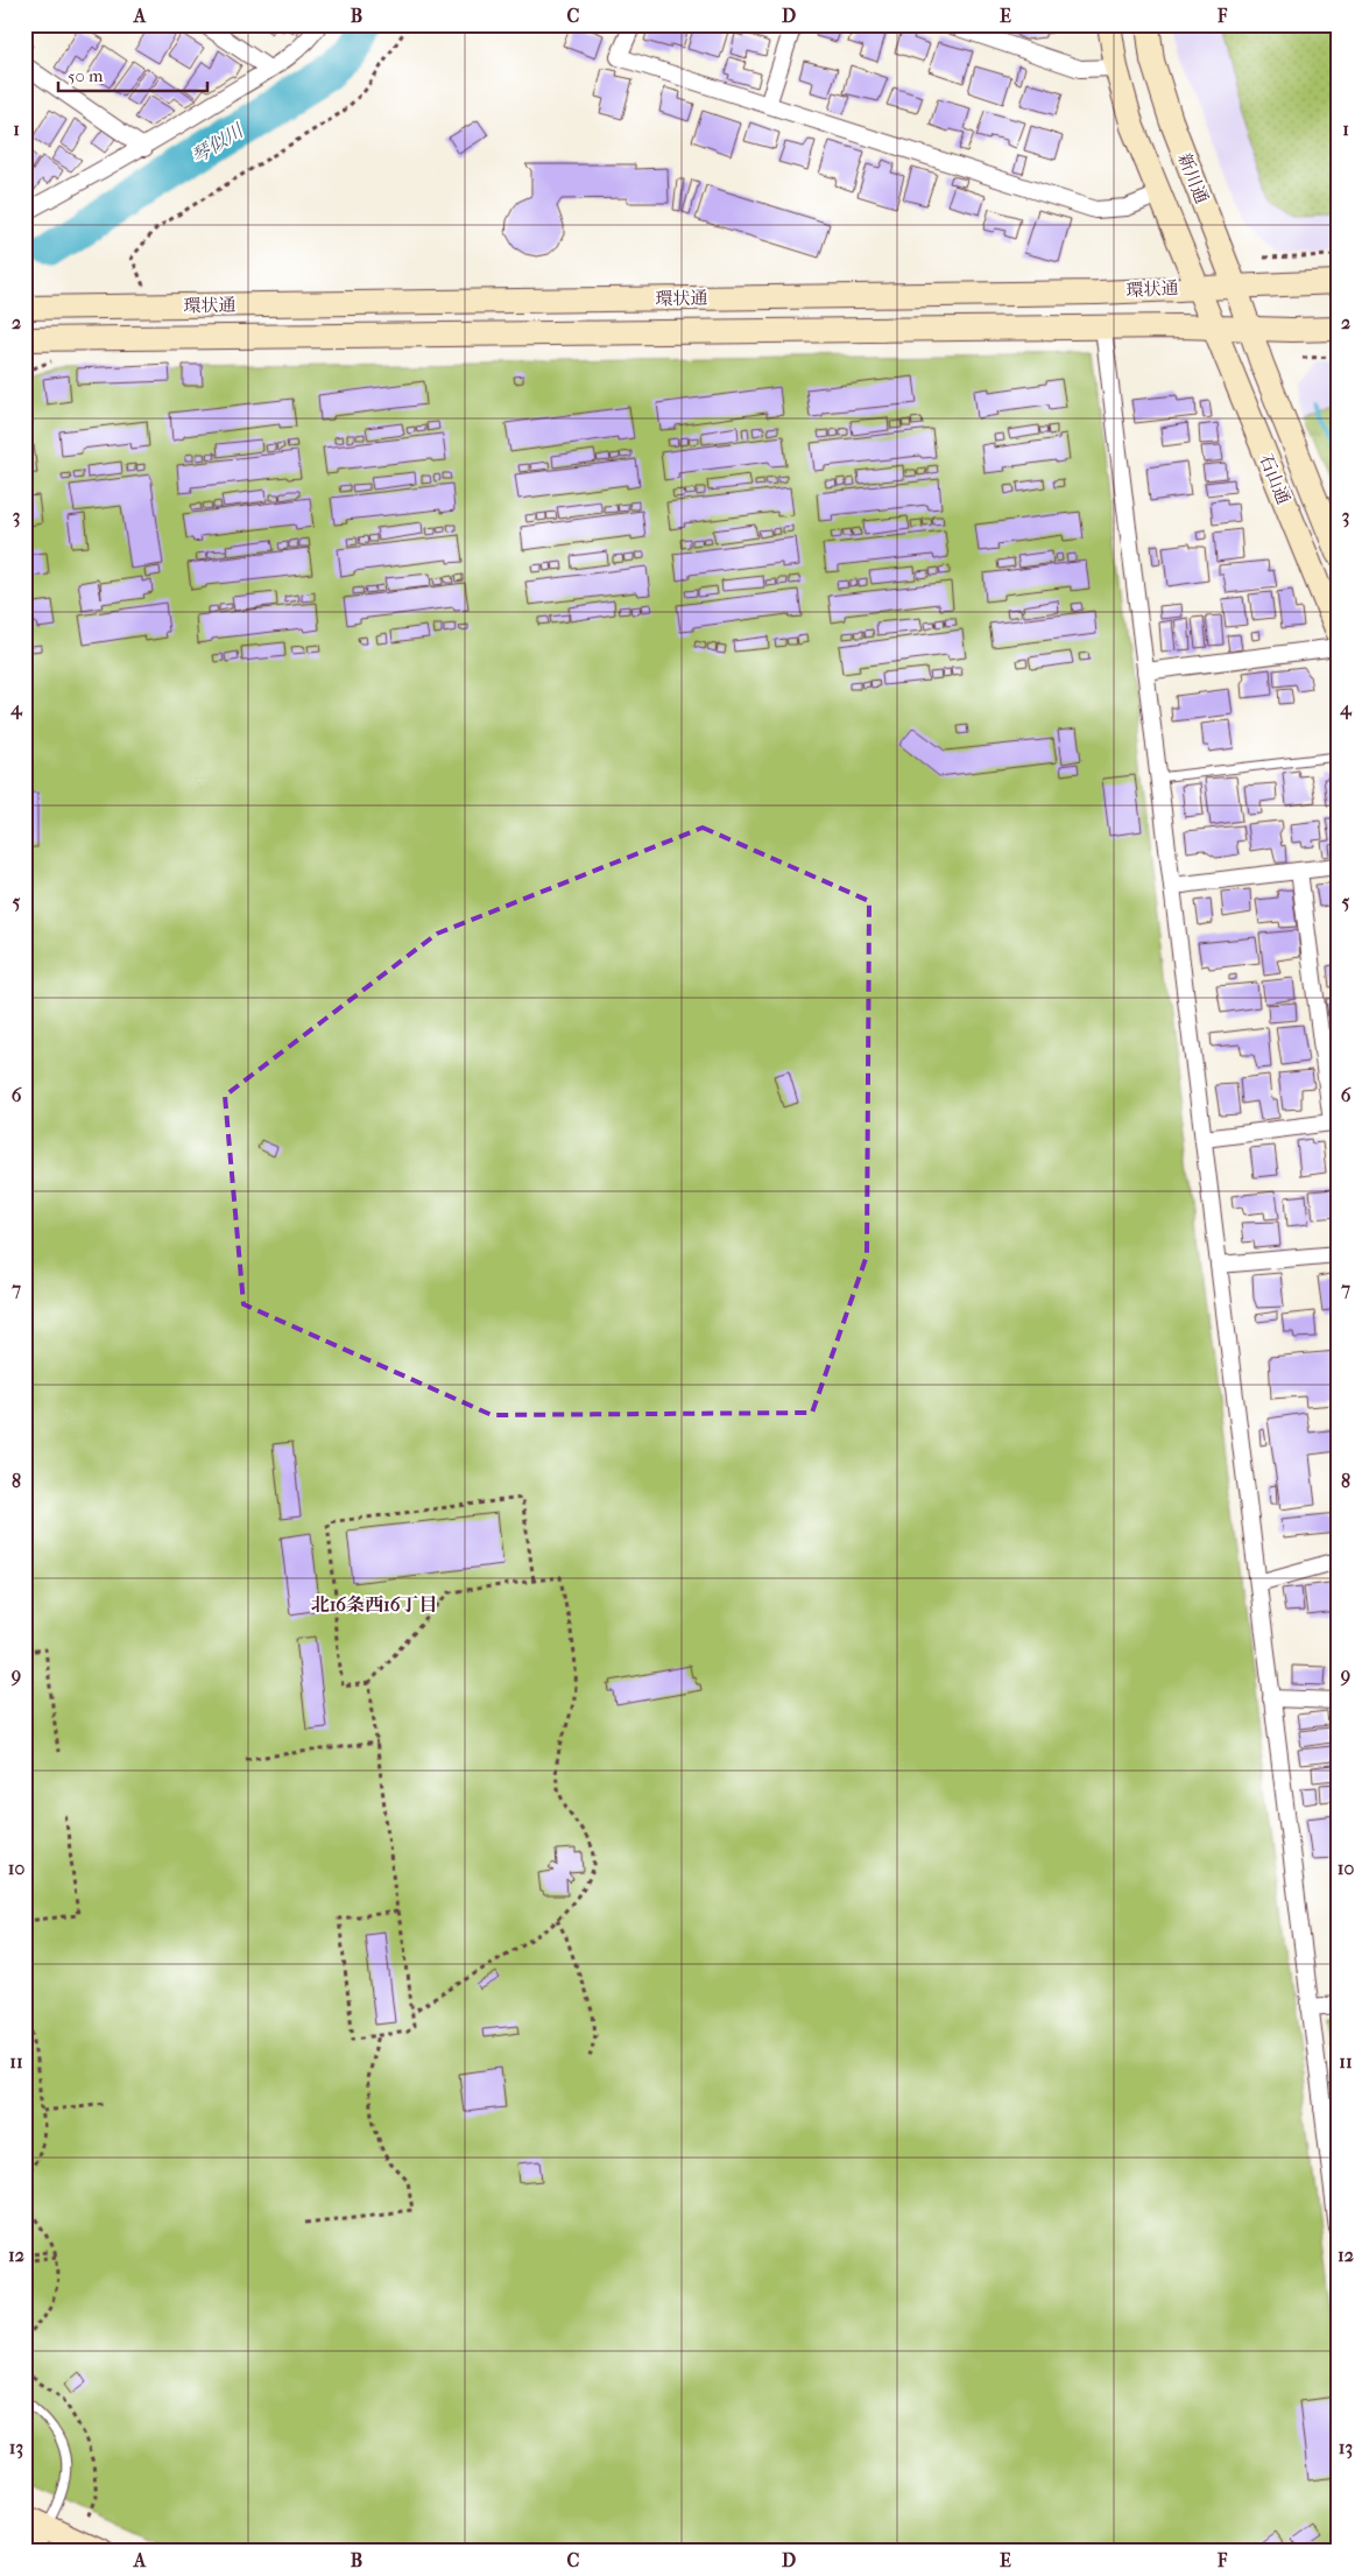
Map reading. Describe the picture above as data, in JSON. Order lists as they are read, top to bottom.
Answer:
{
  "streets": {
    "main road": ["新川通", "環状通", "石山通"]
  },
  "crossings": [
    ["新川通", "環状通"],
    ["新川通", "石山通"],
    ["環状通", "石山通"]
  ],
  "districts": ["北16条西16丁目"],
  "water": ["琴似川"],
  "scale_bar": "50 m",
  "grid": {
    "columns": [
      "A",
      "B",
      "C",
      "D",
      "E",
      "F"
    ],
    "rows": [
      "1",
      "2",
      "3",
      "4",
      "5",
      "6",
      "7",
      "8",
      "9",
      "10",
      "11",
      "12",
      "13"
    ]
  }
}
